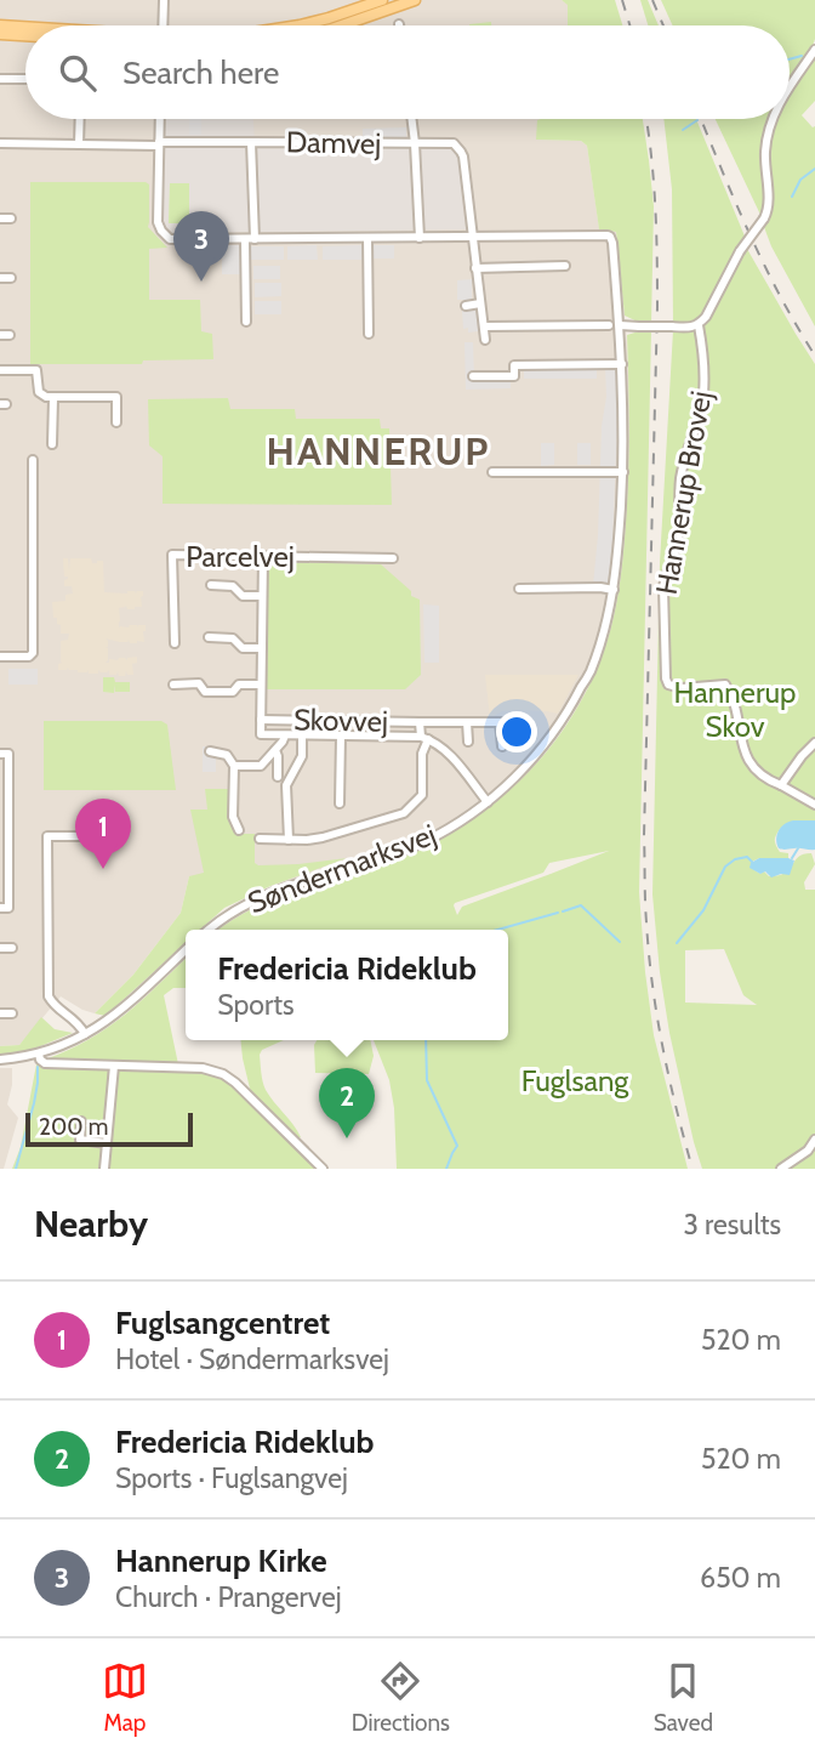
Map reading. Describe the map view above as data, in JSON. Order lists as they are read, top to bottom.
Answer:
{
  "streets": {
    "street": [
      "Damvej",
      "Hannerup Brovej",
      "Parcelvej",
      "Skovvej",
      "Søndermarksvej"
    ]
  },
  "crossings": [
    ["Damvej", "Søndermarksvej"],
    ["Parcelvej", "Skovvej"],
    ["Skovvej", "Søndermarksvej"]
  ],
  "districts": ["HANNERUP"],
  "parks": ["Hannerup Skov", "Fuglsang"],
  "scale_bar": "200 m",
  "page": {
    "search": "Search here",
    "pins": ["3", "1", "2"],
    "popup": ["Fredericia Rideklub", "Sports"],
    "scale": "200 m",
    "heading": ["Nearby", "3 results"],
    "list": [
      {
        "mark": "1",
        "name": "Fuglsangcentret",
        "note": "Hotel · Søndermarksvej",
        "value": "520 m"
      },
      {
        "mark": "2",
        "name": "Fredericia Rideklub",
        "note": "Sports · Fuglsangvej",
        "value": "520 m"
      },
      {
        "mark": "3",
        "name": "Hannerup Kirke",
        "note": "Church · Prangervej",
        "value": "650 m"
      }
    ],
    "nav": ["Map", "Directions", "Saved"]
  }
}
